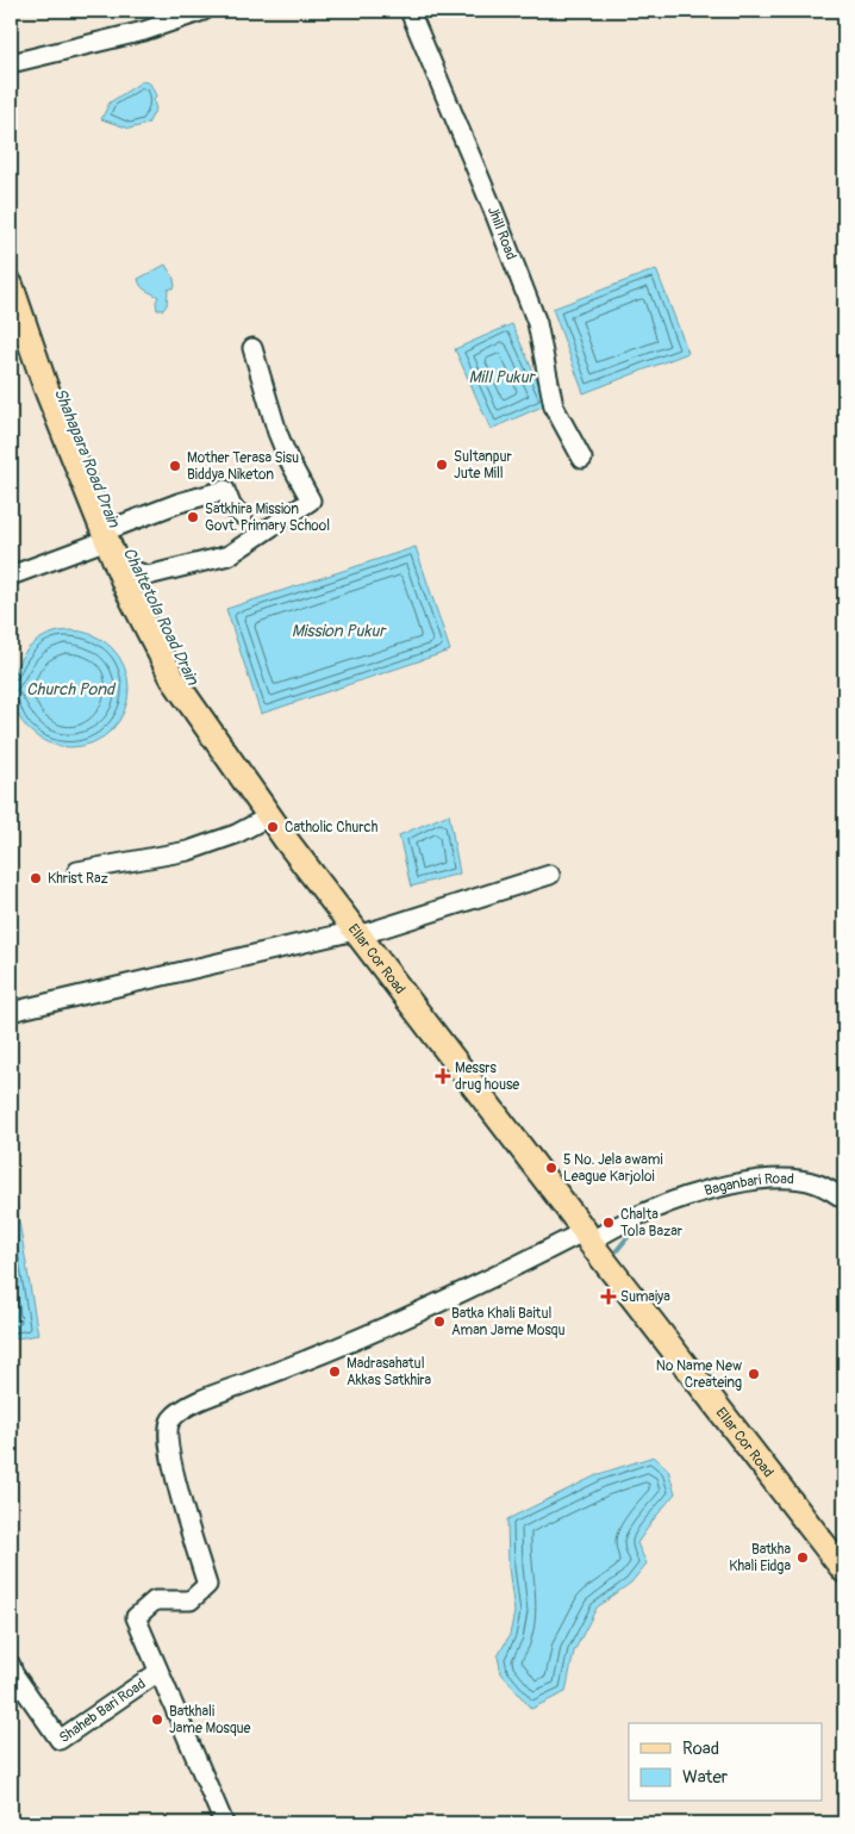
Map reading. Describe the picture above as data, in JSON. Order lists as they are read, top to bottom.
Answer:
{
  "streets": {
    "main road": ["Ellar Cor Road"],
    "street": ["Jhill Road", "Baganbari Road", "Shaheb Bari Road"]
  },
  "crossings": [
    ["Ellar Cor Road", "Baganbari Road"],
    ["Baganbari Road", "Shaheb Bari Road"]
  ],
  "water": [
    "Mill Pukur",
    "Shahapara Road Drain",
    "Chaltetola Road Drain",
    "Mission Pukur",
    "Church Pond"
  ],
  "places": {
    "other": [
      "Sultanpur Jute Mill",
      "Mother Terasa Sisu Biddya Niketon",
      "Satkhira Mission Govt. Primary School",
      "Catholic Church",
      "Khrist Raz",
      "5 No. Jela awami League Karjoloi",
      "Chalta Tola Bazar",
      "Batka Khali Baitul Aman Jame Mosqu",
      "Madrasahatul Akkas Satkhira",
      "No Name New Createing",
      "Batkha Khali Eidga",
      "Batkhali Jame Mosque"
    ],
    "health": ["Messrs drug house", "Sumaiya"]
  },
  "legend": ["Road", "Water"]
}
